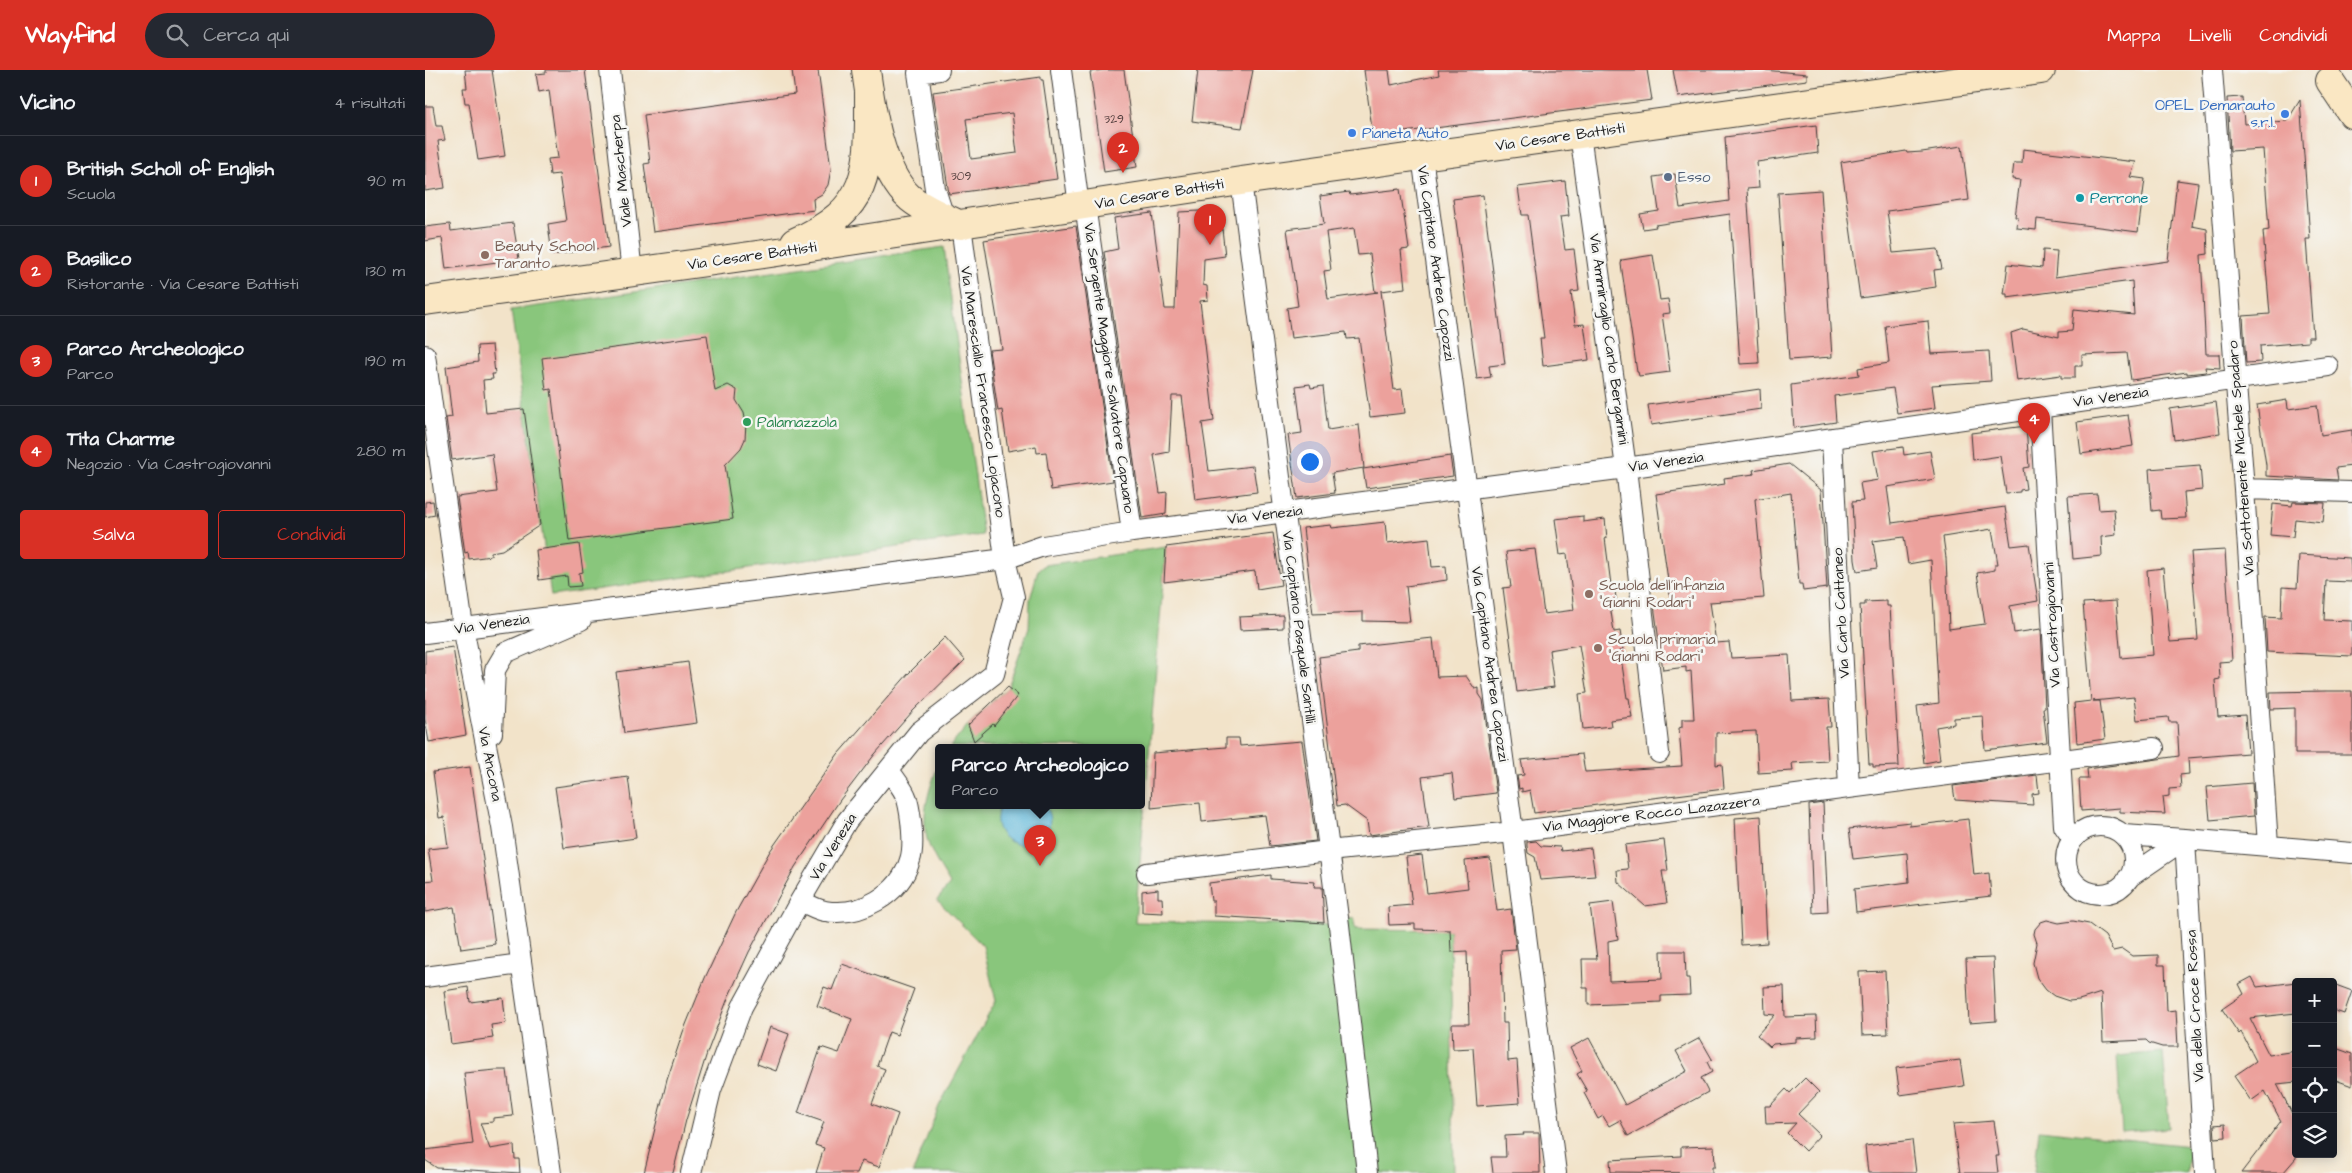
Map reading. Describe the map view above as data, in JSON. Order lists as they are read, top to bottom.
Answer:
{
  "streets": {
    "main road": ["Via Cesare Battisti"],
    "street": [
      "Viale Mascherpa",
      "Via Capitano Andrea Capozzi",
      "Via Ammiraglio Carlo Bergamini",
      "Via Sergente Maggiore Salvatore Capuano",
      "Via Maresciallo Francesco Lojacono",
      "Via Venezia",
      "Via Sottotenente Michele Spadaro",
      "Via Carlo Cattaneo",
      "Via Castrogiovanni",
      "Via Capitano Pasquale Santilli",
      "Via Ancona",
      "Via Maggiore Rocco Lazazzera",
      "Via della Croce Rossa"
    ]
  },
  "crossings": [
    ["Via Cesare Battisti", "Viale Mascherpa"],
    ["Via Cesare Battisti", "Via Capitano Andrea Capozzi"],
    ["Via Cesare Battisti", "Via Ammiraglio Carlo Bergamini"],
    ["Via Cesare Battisti", "Via Sergente Maggiore Salvatore Capuano"],
    ["Via Cesare Battisti", "Via Maresciallo Francesco Lojacono"],
    ["Via Cesare Battisti", "Via Capitano Pasquale Santilli"],
    ["Via Capitano Andrea Capozzi", "Via Venezia"],
    ["Via Capitano Andrea Capozzi", "Via Maggiore Rocco Lazazzera"],
    ["Via Ammiraglio Carlo Bergamini", "Via Venezia"],
    ["Via Sergente Maggiore Salvatore Capuano", "Via Venezia"],
    ["Via Maresciallo Francesco Lojacono", "Via Venezia"],
    ["Via Venezia", "Via Sottotenente Michele Spadaro"],
    ["Via Venezia", "Via Carlo Cattaneo"],
    ["Via Venezia", "Via Castrogiovanni"],
    ["Via Venezia", "Via Capitano Pasquale Santilli"],
    ["Via Venezia", "Via Ancona"],
    ["Via Carlo Cattaneo", "Via Maggiore Rocco Lazazzera"],
    ["Via Castrogiovanni", "Via Maggiore Rocco Lazazzera"],
    ["Via Capitano Pasquale Santilli", "Via Maggiore Rocco Lazazzera"]
  ],
  "places": [
    "OPEL Demarauto s.r.l.",
    "Pianeta Auto",
    "Esso",
    "Perrone",
    "Beauty School Taranto",
    "Palamazzola",
    "Scuola dell'infanzia \"Gianni Rodari\"",
    "Scuola primaria \"Gianni Rodari\""
  ],
  "house_numbers": ["329", "309"],
  "page": {
    "header": "Wayfind",
    "search": "Cerca qui",
    "nav": ["Mappa", "Livelli", "Condividi"],
    "heading": ["Vicino", "4 risultati"],
    "pins": [
      "2",
      "1",
      "4",
      "3"
    ],
    "list": [
      {
        "mark": "1",
        "name": "British Scholl of English",
        "note": "Scuola",
        "value": "90 m"
      },
      {
        "mark": "2",
        "name": "Basilico",
        "note": "Ristorante · Via Cesare Battisti",
        "value": "130 m"
      },
      {
        "mark": "3",
        "name": "Parco Archeologico",
        "note": "Parco",
        "value": "190 m"
      },
      {
        "mark": "4",
        "name": "Tita Charme",
        "note": "Negozio · Via Castrogiovanni",
        "value": "280 m"
      }
    ],
    "buttons": ["Salva", "Condividi"],
    "popup": ["Parco Archeologico", "Parco"],
    "map_buttons": ["+", "−"]
  }
}
